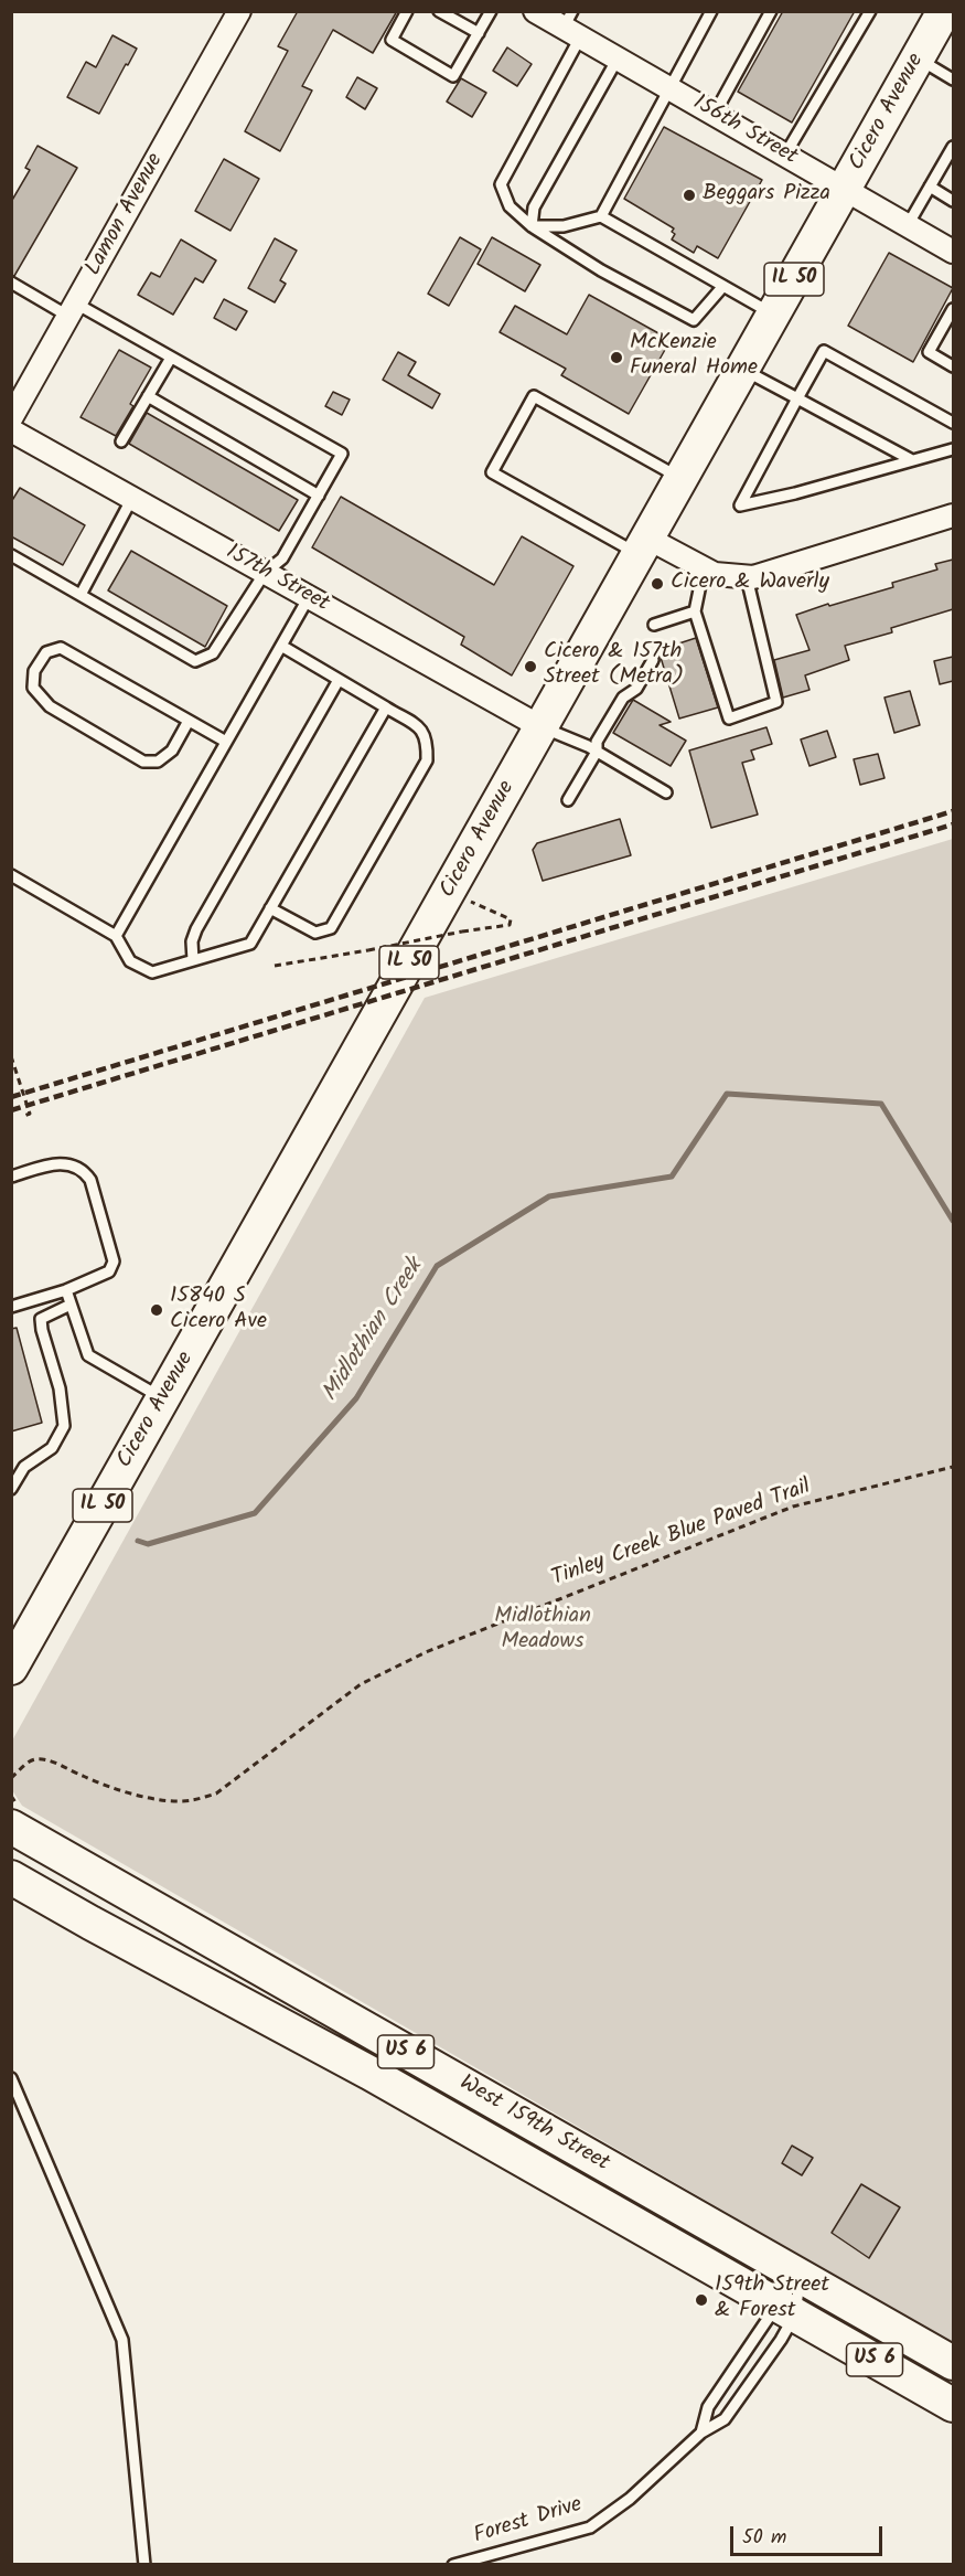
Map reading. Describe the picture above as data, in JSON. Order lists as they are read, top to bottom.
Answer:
{
  "streets": {
    "main road": [
      "Cicero Avenue",
      "IL 50",
      "US 6",
      "West 159th Street"
    ],
    "street": ["156th Street", "Lamon Avenue", "157th Street"],
    "lane": ["Forest Drive"],
    "path": ["Tinley Creek Blue Paved Trail"]
  },
  "crossings": [
    ["Cicero Avenue", "156th Street"],
    ["Cicero Avenue", "157th Street"],
    ["West 159th Street", "Forest Drive"]
  ],
  "water": ["Midlothian Creek"],
  "parks": ["Midlothian Meadows"],
  "places": [
    "Beggars Pizza",
    "McKenzie Funeral Home",
    "Cicero & Waverly",
    "Cicero & 157th Street (Metra)",
    "15840 S Cicero Ave",
    "159th Street & Forest"
  ],
  "scale_bar": "50 m"
}
